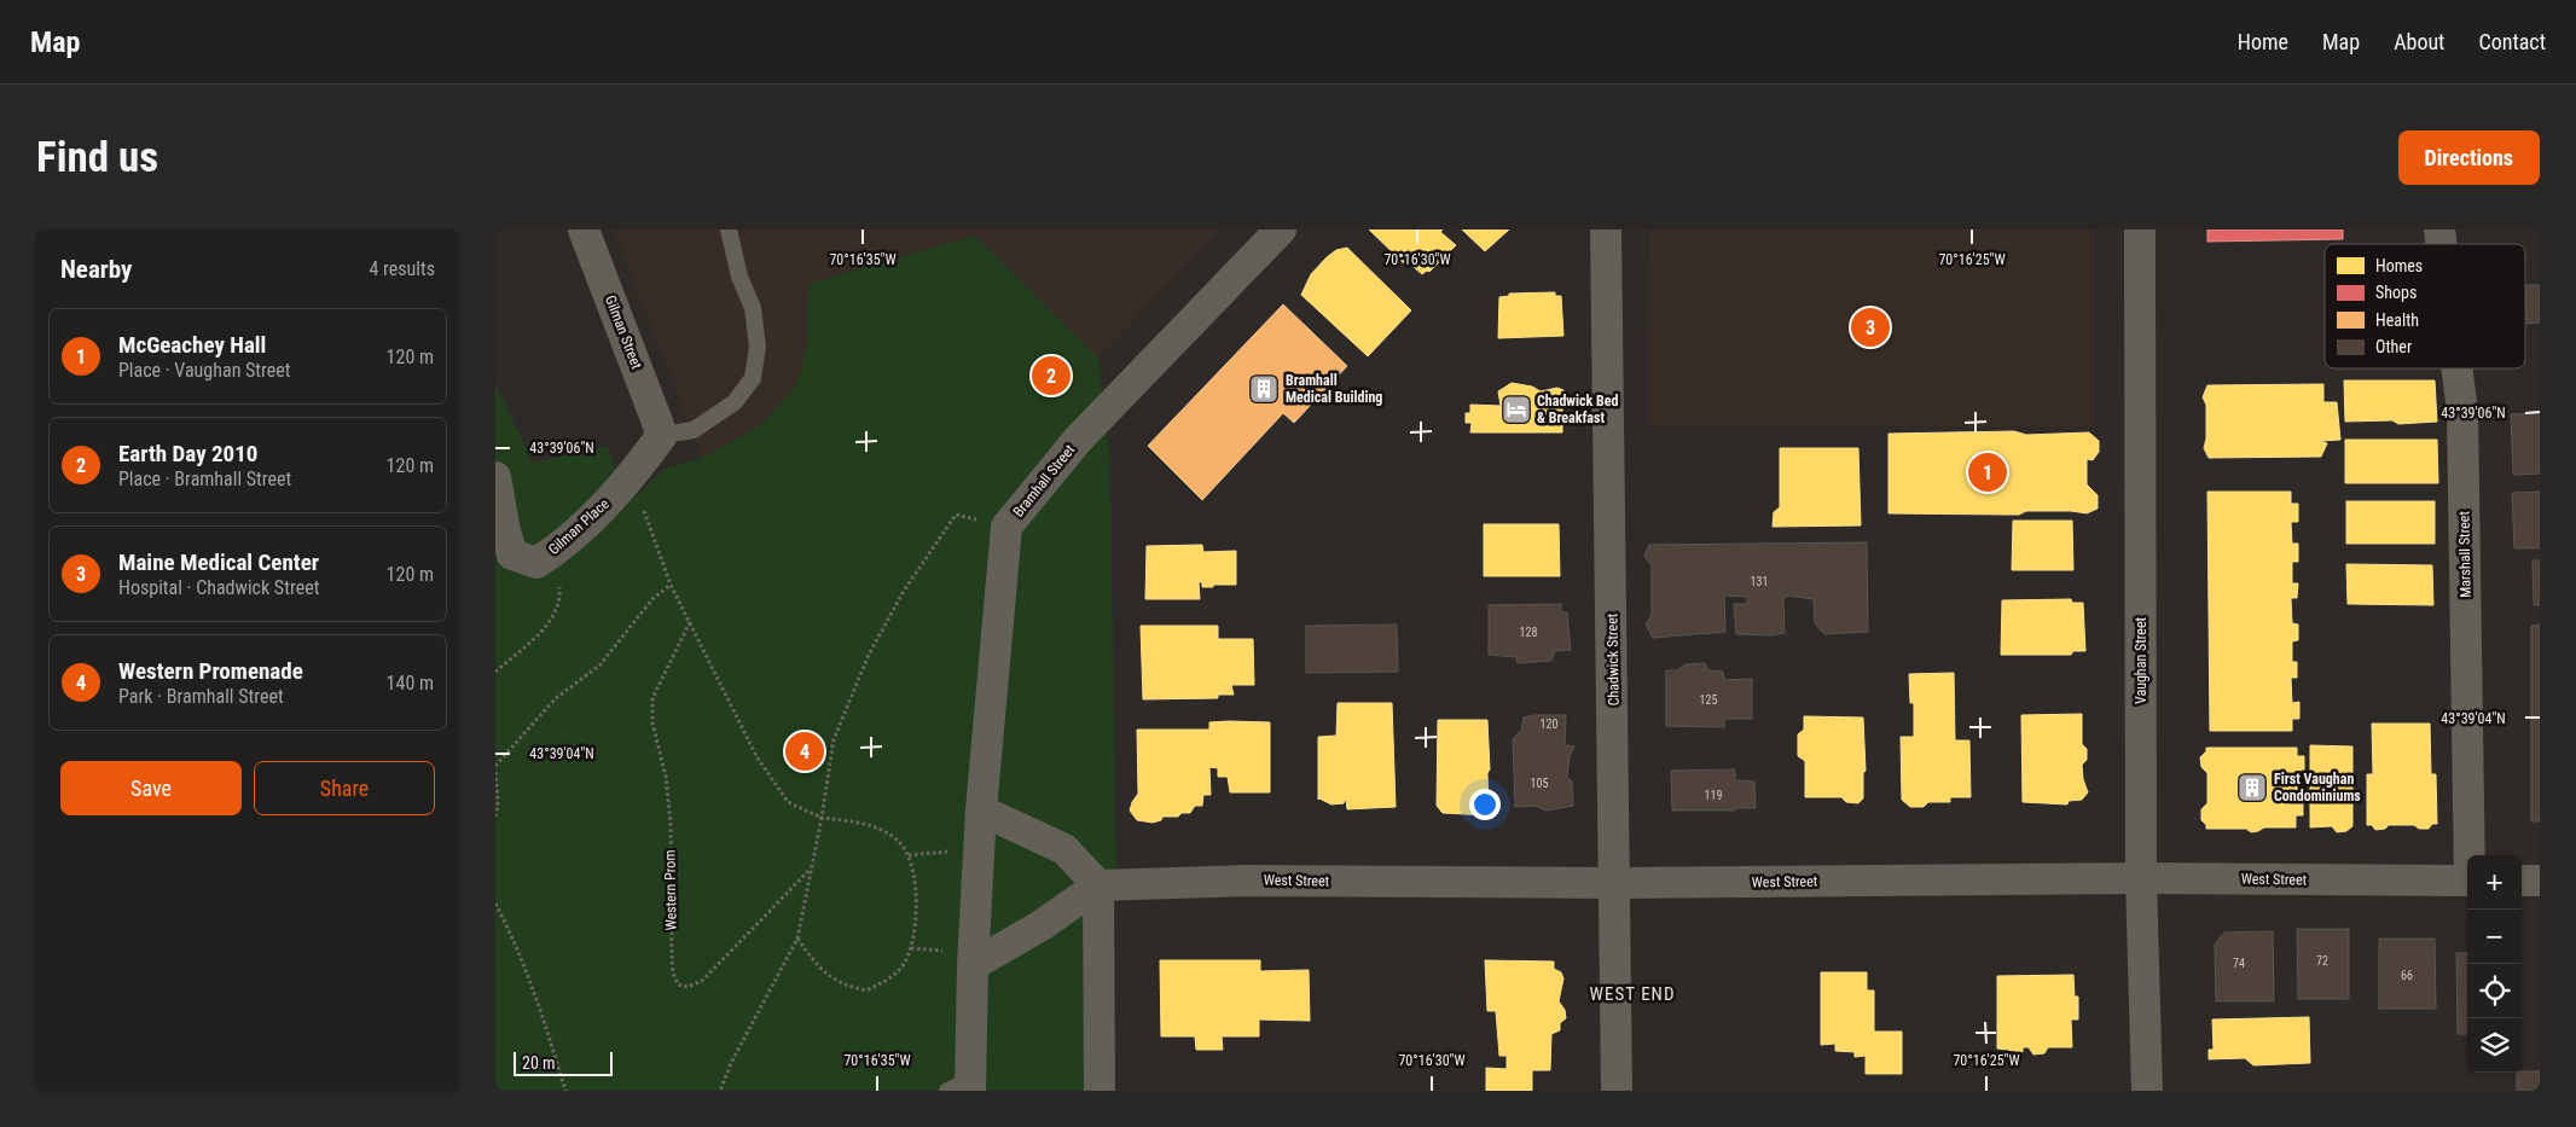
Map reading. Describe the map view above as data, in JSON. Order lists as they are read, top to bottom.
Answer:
{
  "streets": {
    "street": [
      "Gilman Street",
      "Bramhall Street",
      "Gilman Place",
      "Marshall Street",
      "Chadwick Street",
      "Vaughan Street",
      "West Street"
    ],
    "path": ["Western Prom"]
  },
  "crossings": [
    ["Gilman Street", "Gilman Place"],
    ["Chadwick Street", "West Street"],
    ["Vaughan Street", "West Street"]
  ],
  "districts": ["WEST END"],
  "places": {
    "building": ["Bramhall Medical Building", "First Vaughan Condominiums"],
    "hotel": ["Chadwick Bed & Breakfast"]
  },
  "house_numbers": [
    "131",
    "128",
    "125",
    "120",
    "105",
    "119",
    "72",
    "74",
    "66"
  ],
  "legend": [
    "Homes",
    "Shops",
    "Health",
    "Other"
  ],
  "scale_bar": "20 m",
  "page": {
    "header": "Map",
    "nav": [
      "Home",
      "Map",
      "About",
      "Contact"
    ],
    "buttons": [
      "Directions",
      ["Save", "Share"]
    ],
    "title": "Find us",
    "heading": ["Nearby", "4 results"],
    "pins": [
      "3",
      "2",
      "1",
      "4"
    ],
    "list": [
      {
        "mark": "1",
        "name": "McGeachey Hall",
        "note": "Place · Vaughan Street",
        "value": "120 m"
      },
      {
        "mark": "2",
        "name": "Earth Day 2010",
        "note": "Place · Bramhall Street",
        "value": "120 m"
      },
      {
        "mark": "3",
        "name": "Maine Medical Center",
        "note": "Hospital · Chadwick Street",
        "value": "120 m"
      },
      {
        "mark": "4",
        "name": "Western Promenade",
        "note": "Park · Bramhall Street",
        "value": "140 m"
      }
    ],
    "map_buttons": ["+", "−"],
    "scale": "20 m"
  },
  "coordinates": [
    "70°16'35\"W",
    "70°16'30\"W",
    "70°16'25\"W",
    "43°39'06\"N",
    "43°39'04\"N"
  ]
}
